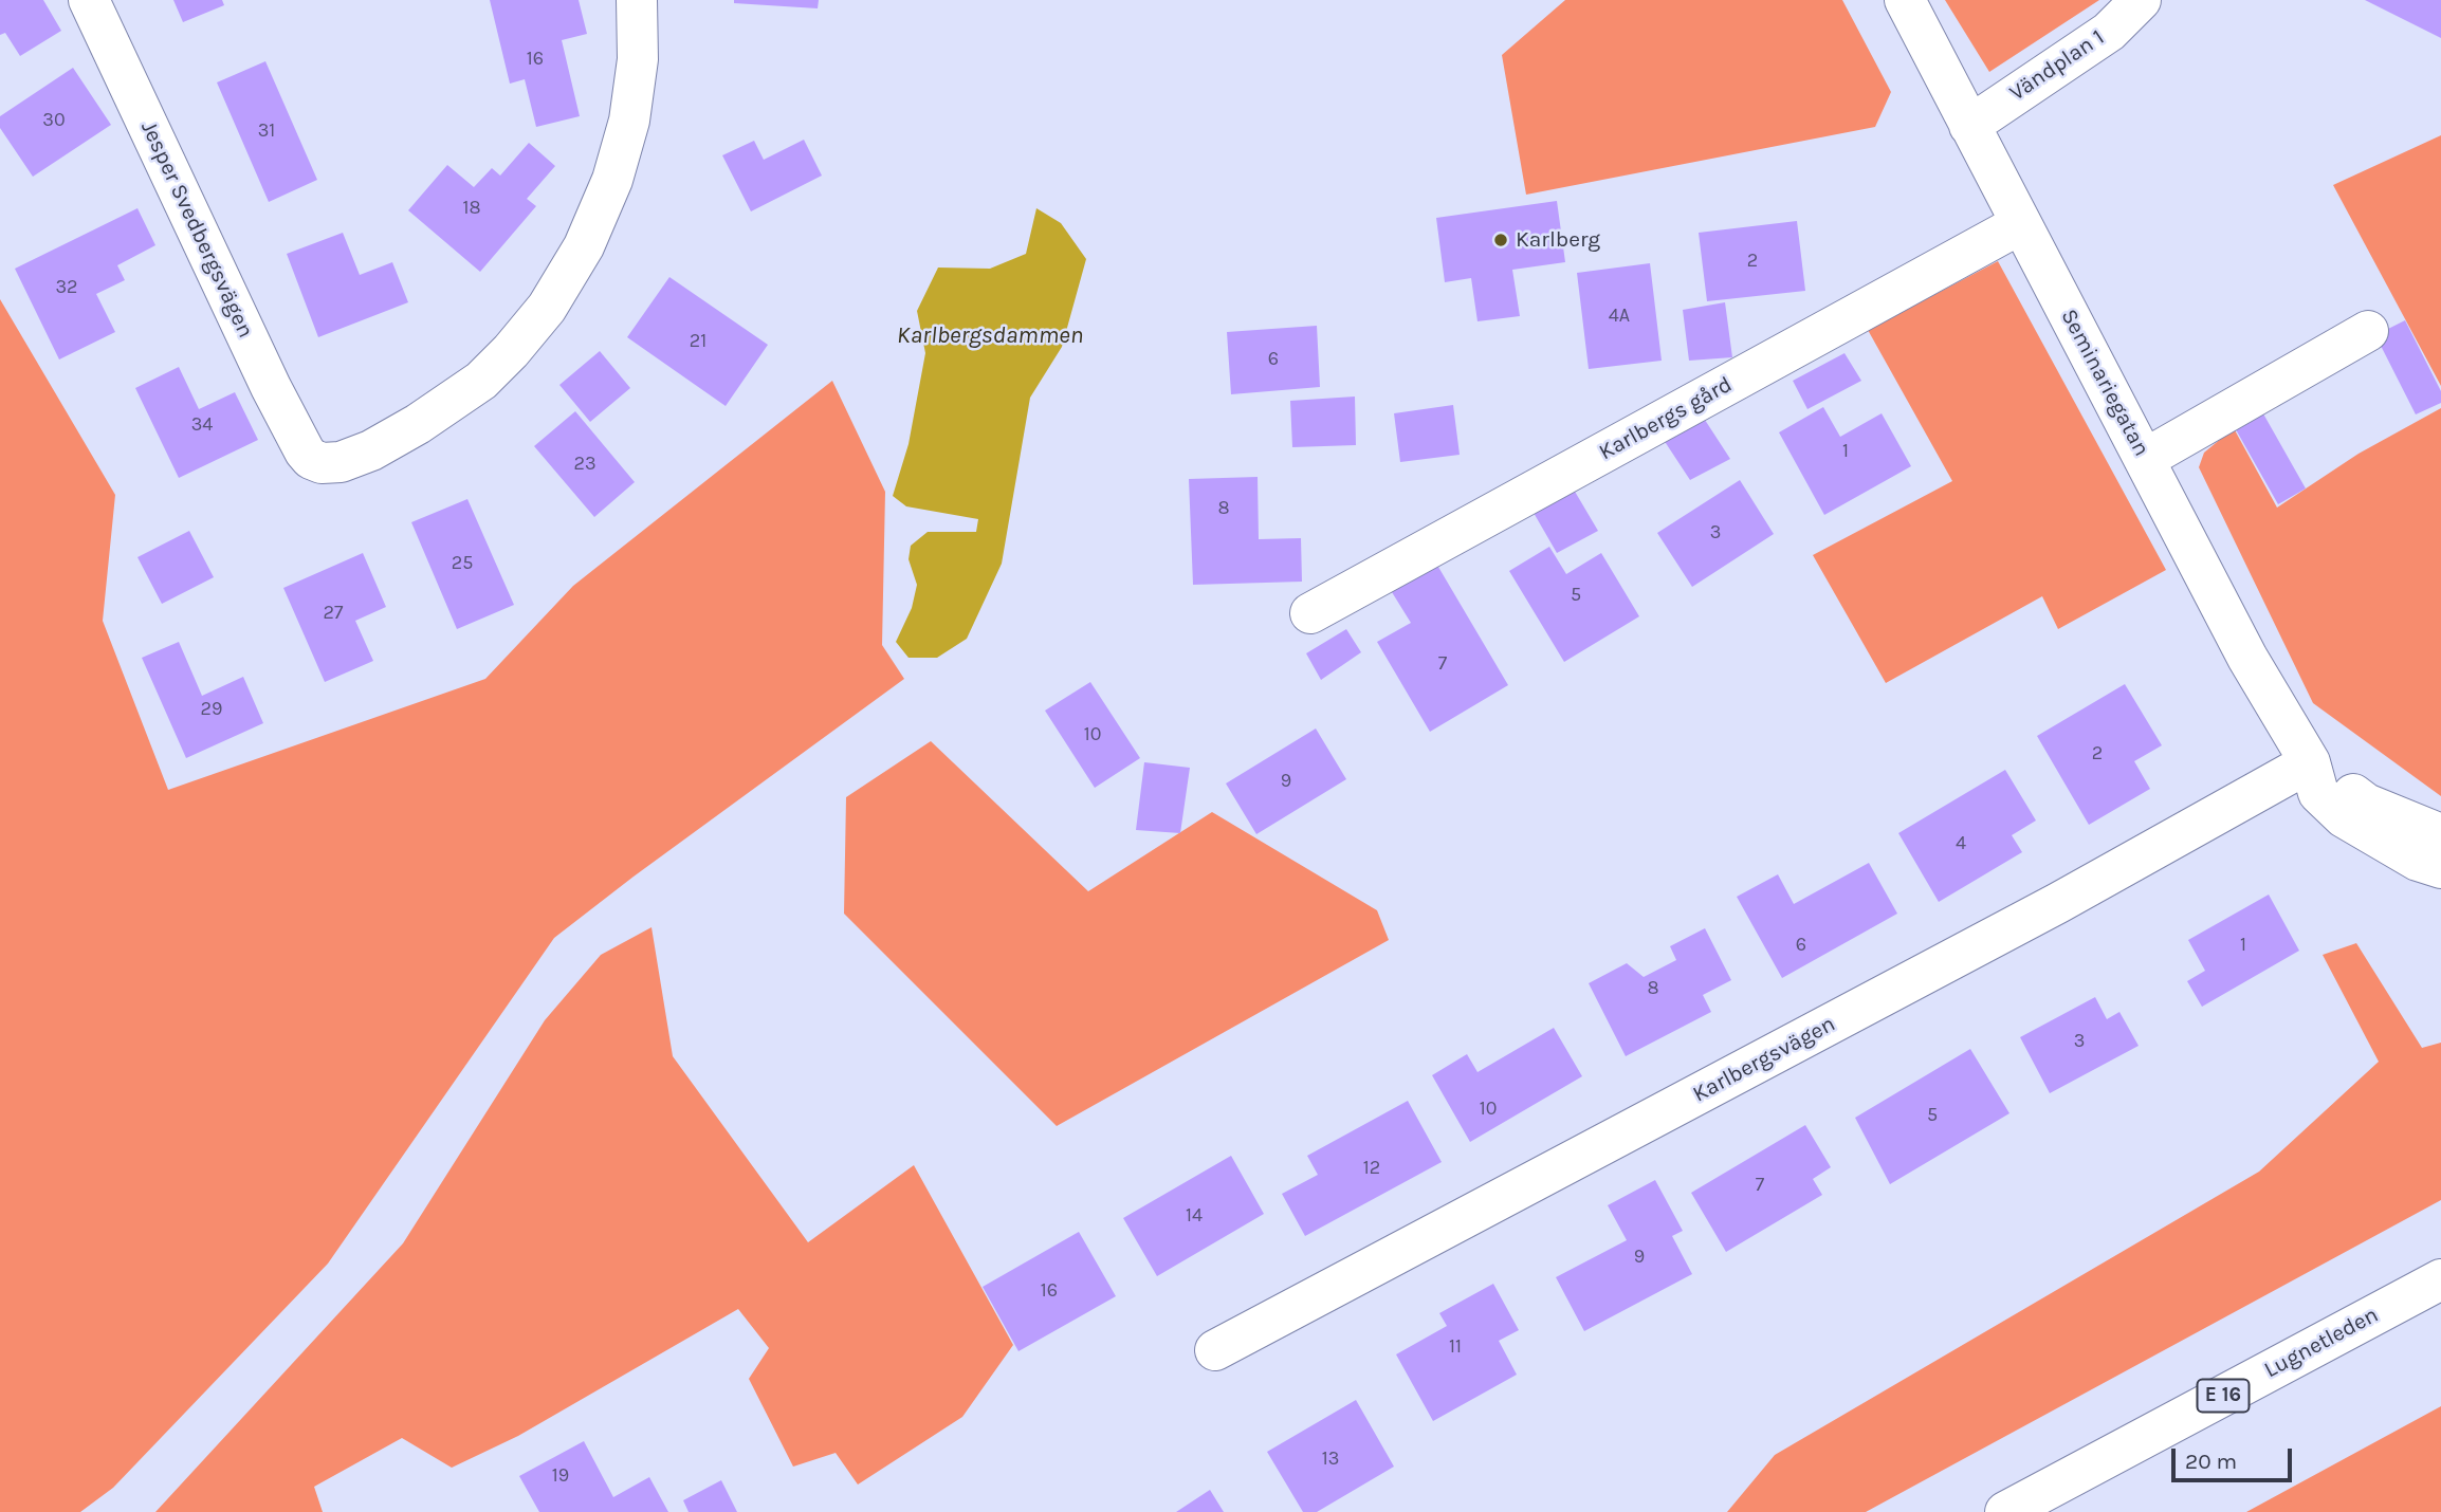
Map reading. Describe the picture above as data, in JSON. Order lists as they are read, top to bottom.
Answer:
{
  "streets": {
    "main road": [
      "Vändplan 1",
      "Jesper Svedbergsvägen",
      "Seminariegatan",
      "Karlbergs gård",
      "Karlbergsvägen",
      "Lugnetleden",
      "E 16"
    ]
  },
  "crossings": [
    ["Vändplan 1", "Seminariegatan"],
    ["Seminariegatan", "Karlbergs gård"],
    ["Seminariegatan", "Karlbergsvägen"]
  ],
  "water": ["Karlbergsdammen"],
  "places": ["Karlberg"],
  "house_numbers": [
    "16",
    "30",
    "31",
    "18",
    "2",
    "32",
    "4A",
    "21",
    "6",
    "34",
    "1",
    "23",
    "8",
    "3",
    "25",
    "5",
    "27",
    "7",
    "29",
    "10",
    "2",
    "9",
    "4",
    "6",
    "1",
    "8",
    "3",
    "10",
    "5",
    "12",
    "7",
    "14",
    "9",
    "16",
    "11",
    "13",
    "19"
  ],
  "scale_bar": "20 m"
}
